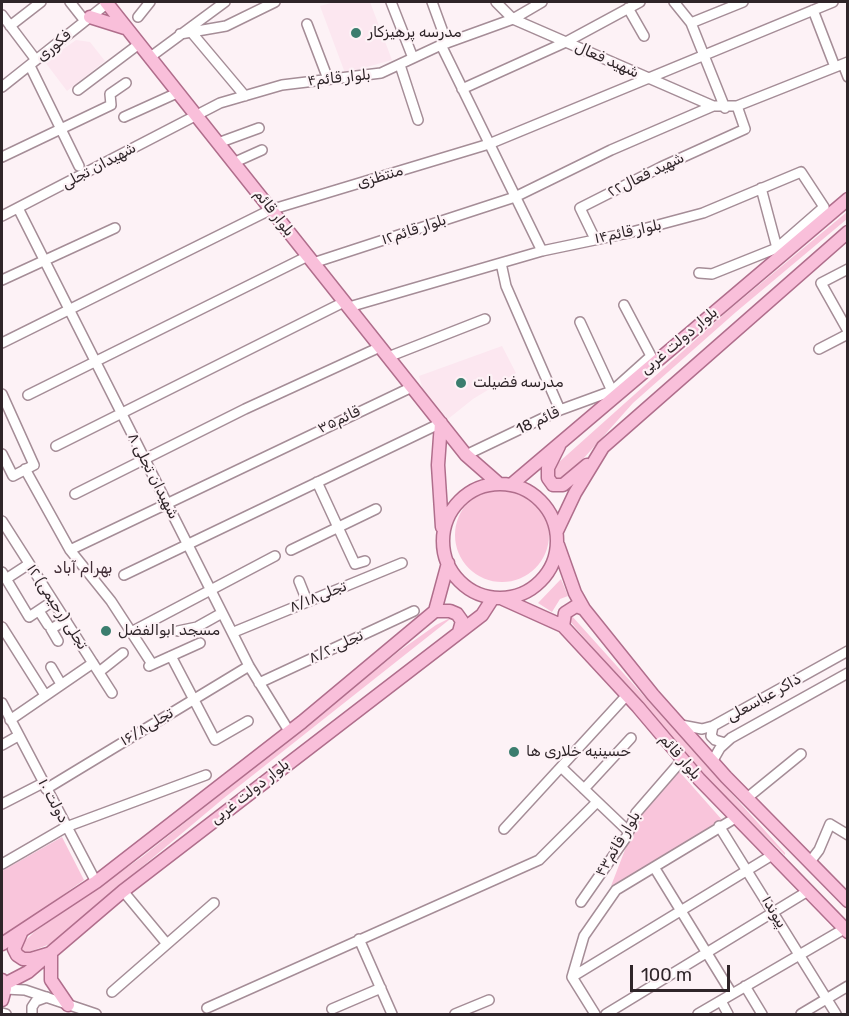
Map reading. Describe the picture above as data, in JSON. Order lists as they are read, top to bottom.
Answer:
{
  "streets": {
    "main road": ["بلوار قائم", "بلوار دولت غربی"],
    "street": [
      "فکوری",
      "شهید فعال",
      "بلوار قائم۴",
      "شهیدان تجلی",
      "شهید فعال۲۲",
      "منتظزی",
      "بلوار قائم۱۲",
      "بلوار قائم۱۴",
      "قائم۳۵",
      "18 قائم",
      "شهیدان تجلی ۸",
      "تجلی۸/۱۸",
      "۱۲ تجلی (رحیمی)",
      "تجلی۸/۲۰",
      "ذاکر عباسعلی",
      "تجلی۱۶/۸",
      "۱۰ دولت",
      "بلوار قائم۴۳",
      "پیوند۱"
    ]
  },
  "crossings": [
    ["فکوری", "بلوار قائم"],
    ["شهید فعال", "بلوار قائم۴"],
    ["شهید فعال", "شهید فعال۲۲"],
    ["شهید فعال", "منتظزی"],
    ["شهید فعال", "بلوار قائم۱۲"],
    ["بلوار قائم۴", "شهیدان تجلی"],
    ["بلوار قائم۴", "بلوار قائم"],
    ["شهیدان تجلی", "بلوار قائم"],
    ["شهیدان تجلی", "شهیدان تجلی ۸"],
    ["شهید فعال۲۲", "بلوار قائم۱۴"],
    ["منتظزی", "بلوار قائم"],
    ["منتظزی", "شهیدان تجلی ۸"],
    ["بلوار قائم", "بلوار قائم۱۲"],
    ["بلوار قائم", "بلوار قائم۱۴"],
    ["بلوار قائم", "بلوار دولت غربی"],
    ["بلوار قائم", "قائم۳۵"],
    ["بلوار قائم", "18 قائم"],
    ["بلوار قائم", "ذاکر عباسعلی"],
    ["بلوار قائم", "بلوار قائم۴۳"],
    ["بلوار قائم۱۲", "شهیدان تجلی ۸"],
    ["بلوار قائم۱۴", "شهیدان تجلی ۸"],
    ["بلوار دولت غربی", "شهیدان تجلی ۸"],
    ["بلوار دولت غربی", "۱۰ دولت"],
    ["قائم۳۵", "شهیدان تجلی ۸"],
    ["شهیدان تجلی ۸", "تجلی۸/۱۸"],
    ["شهیدان تجلی ۸", "تجلی۸/۲۰"],
    ["شهیدان تجلی ۸", "تجلی۱۶/۸"],
    ["تجلی۱۶/۸", "۱۰ دولت"]
  ],
  "districts": ["بهرام آباد"],
  "places": [
    "مدرسه پرهیزکار",
    "مدرسه فضیلت",
    "مسجد ابوالفضل",
    "حسینیه خلاری ها"
  ],
  "scale_bar": "100 m"
}
